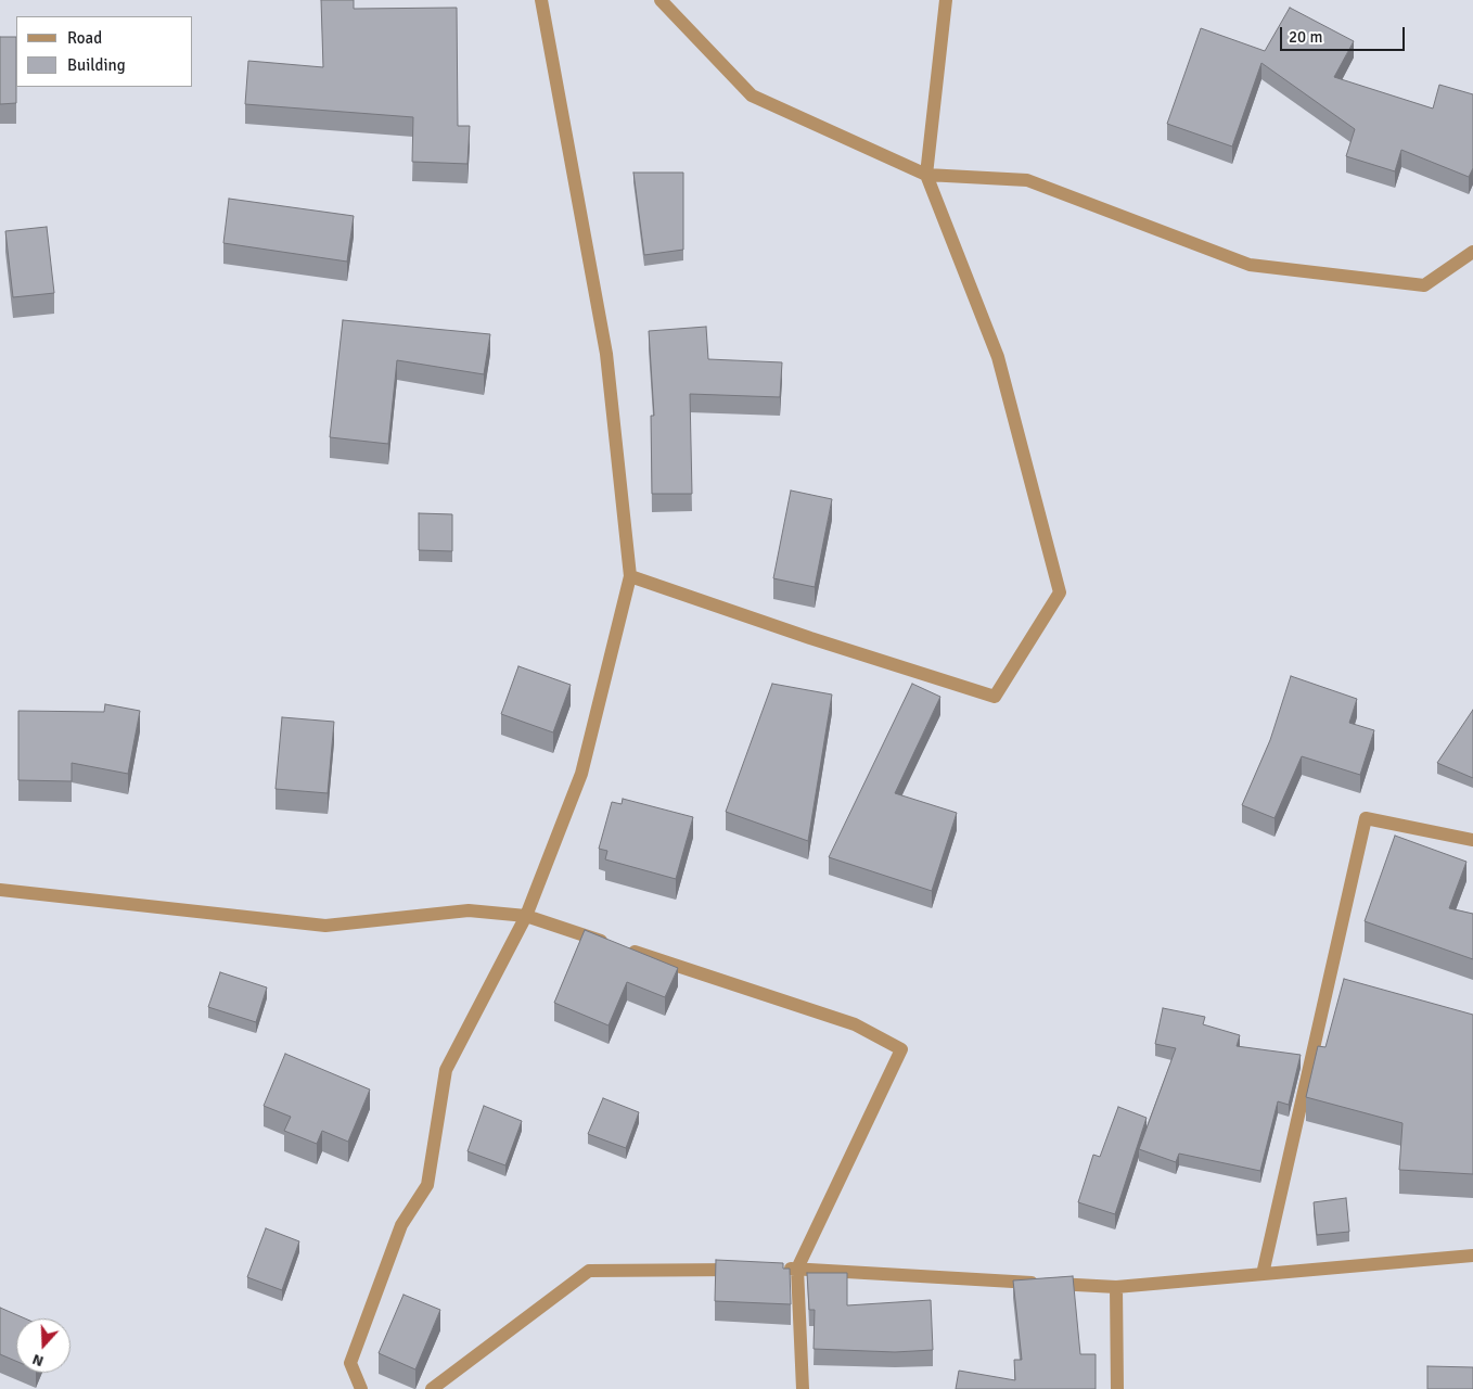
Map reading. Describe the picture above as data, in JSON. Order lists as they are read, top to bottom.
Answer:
{
  "legend": ["Road", "Building"],
  "scale_bar": "20 m",
  "north": "bottom"
}
